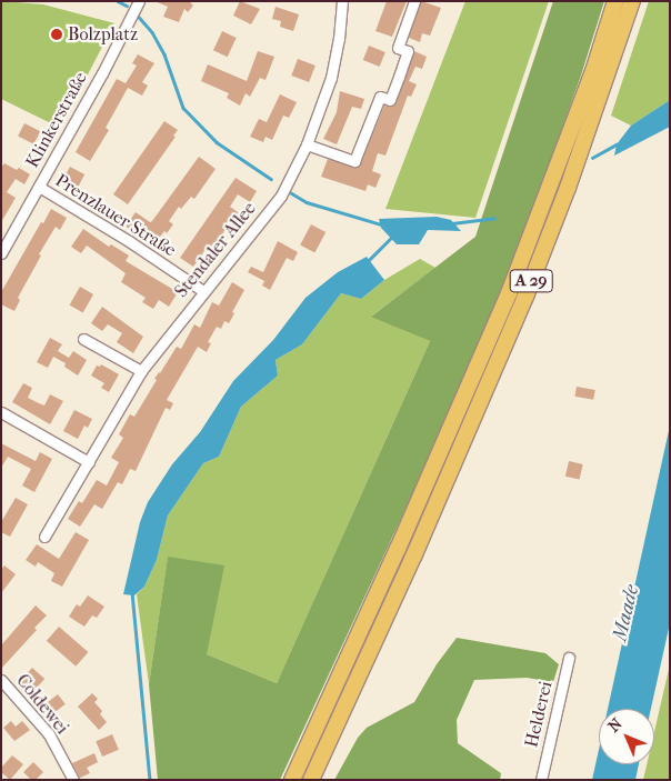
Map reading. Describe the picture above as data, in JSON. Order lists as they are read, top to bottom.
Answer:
{
  "streets": {
    "highway": ["A 29"],
    "street": [
      "Klinkerstraße",
      "Prenzlauer Straße",
      "Stendaler Allee",
      "Coldewei",
      "Helderei"
    ]
  },
  "crossings": [
    ["Klinkerstraße", "Prenzlauer Straße"],
    ["Prenzlauer Straße", "Stendaler Allee"]
  ],
  "water": ["Maade"],
  "places": ["Bolzplatz"],
  "north": "top left"
}
